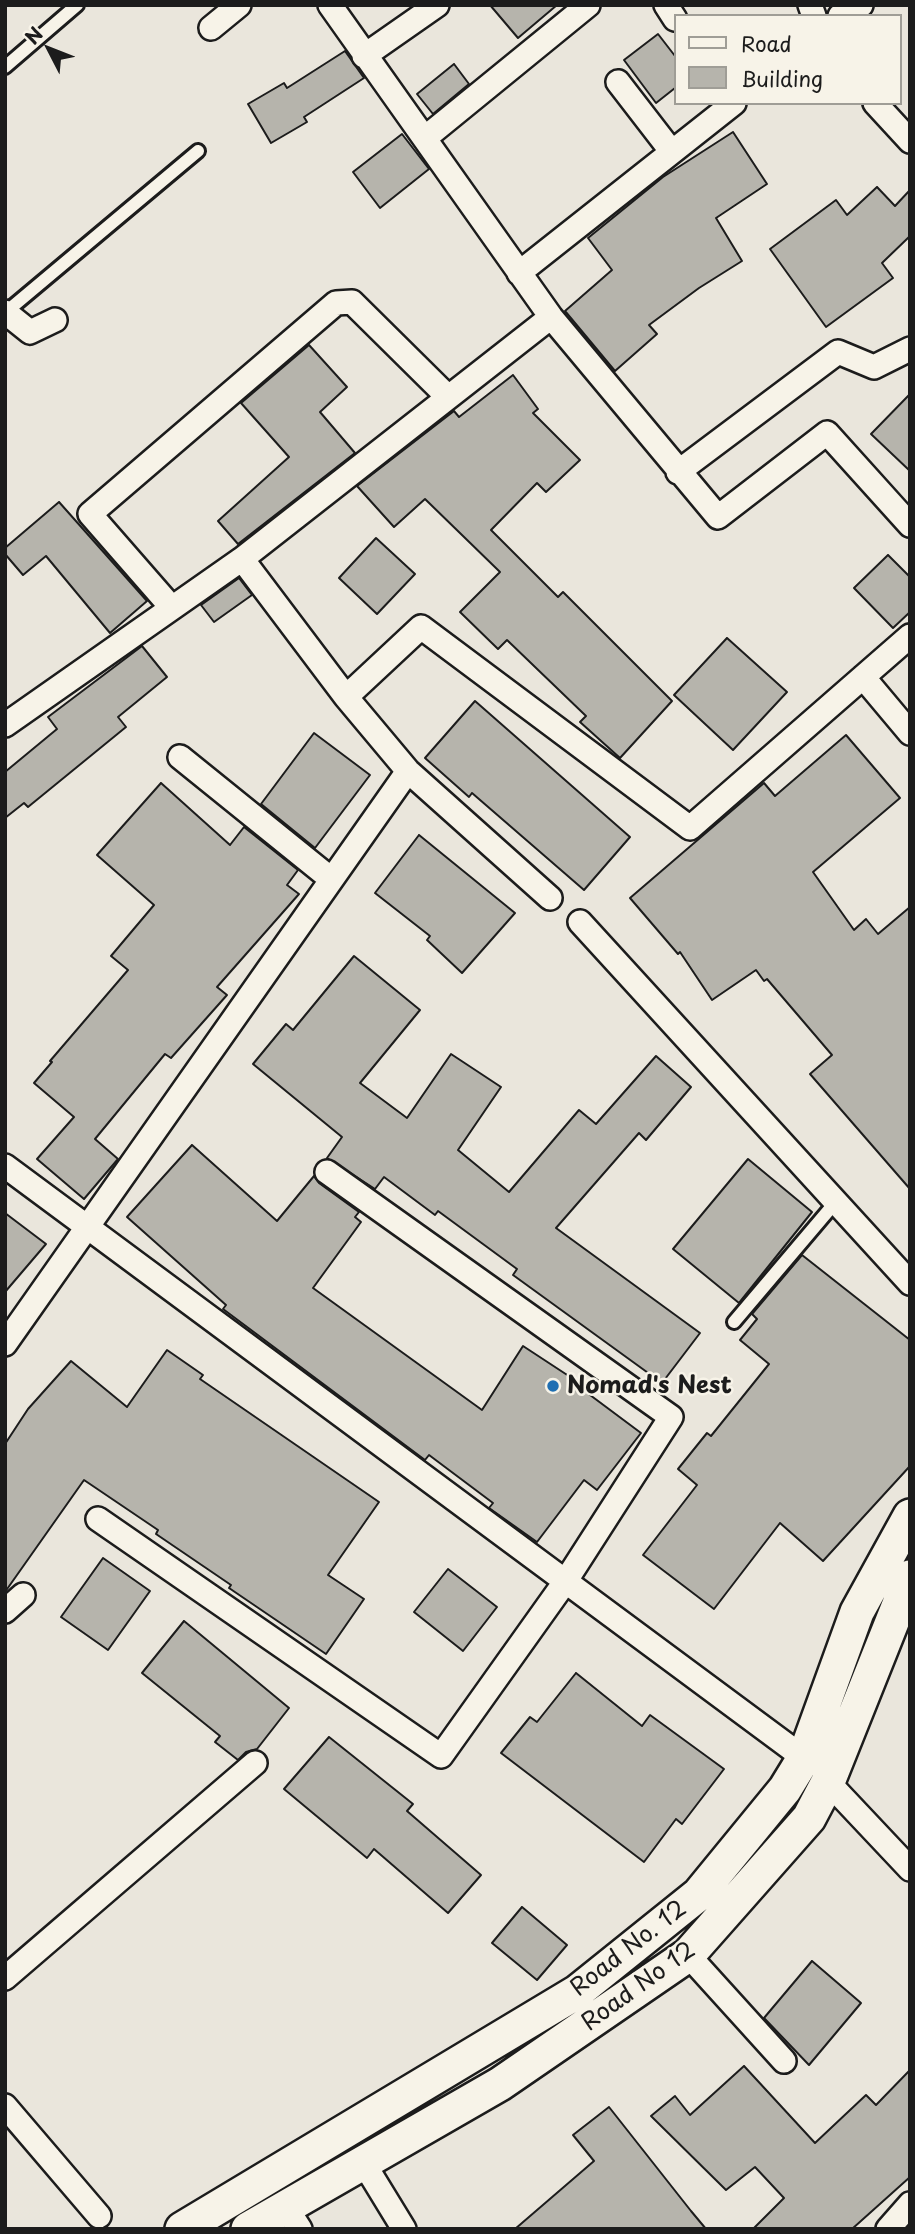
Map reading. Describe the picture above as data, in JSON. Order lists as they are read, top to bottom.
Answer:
{
  "streets": {
    "main road": ["Road No. 12", "Road No 12"]
  },
  "places": ["Nomad's Nest"],
  "legend": ["Road", "Building"],
  "north": "top left"
}
